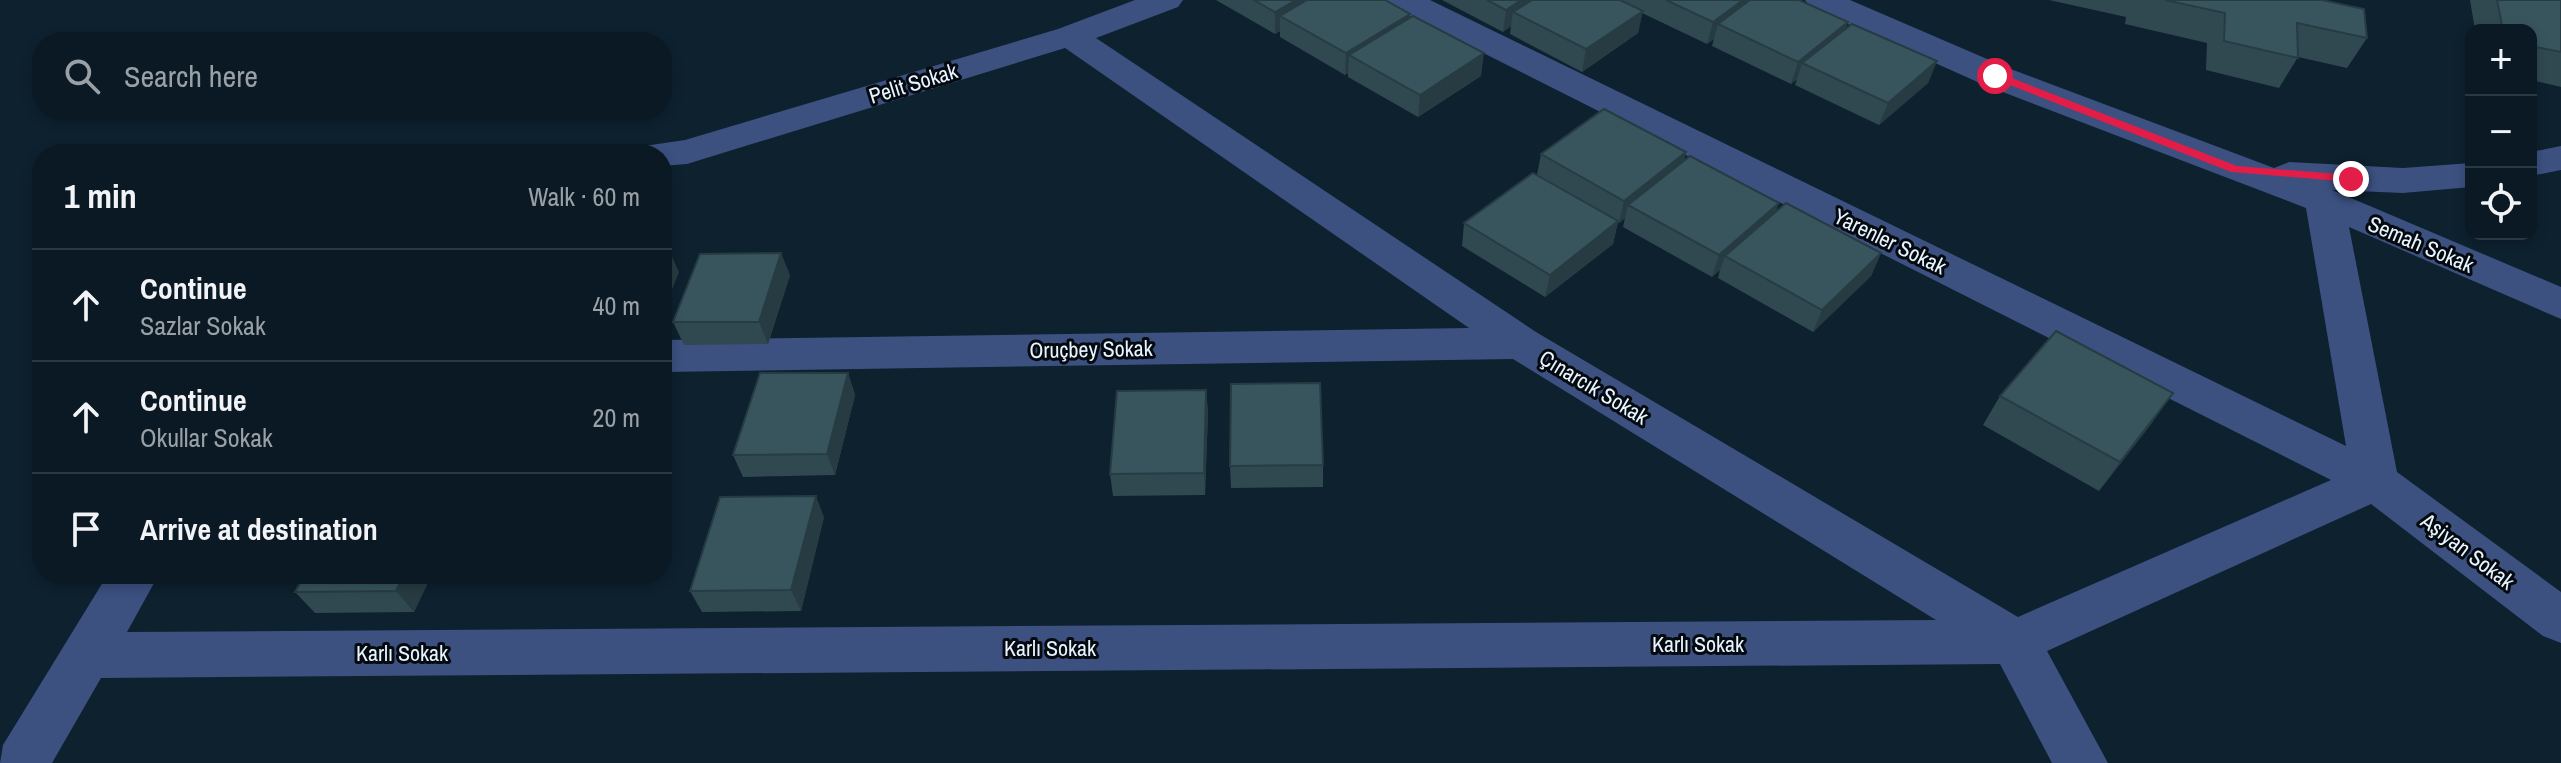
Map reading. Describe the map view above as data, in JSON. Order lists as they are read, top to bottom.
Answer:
{
  "streets": {
    "street": [
      "Pelit Sokak",
      "Yarenler Sokak",
      "Semah Sokak",
      "Oruçbey Sokak",
      "Çınarcık Sokak",
      "Aşiyan Sokak",
      "Karlı Sokak"
    ]
  },
  "crossings": [
    ["Pelit Sokak", "Çınarcık Sokak"],
    ["Yarenler Sokak", "Aşiyan Sokak"],
    ["Oruçbey Sokak", "Çınarcık Sokak"],
    ["Çınarcık Sokak", "Karlı Sokak"]
  ],
  "page": {
    "map_buttons": ["+", "−"],
    "search": "Search here",
    "heading": ["1 min", "Walk · 60 m"],
    "list": [
      ["Continue", "Sazlar Sokak", "40 m"],
      ["Continue", "Okullar Sokak", "20 m"],
      "Arrive at destination"
    ]
  }
}
